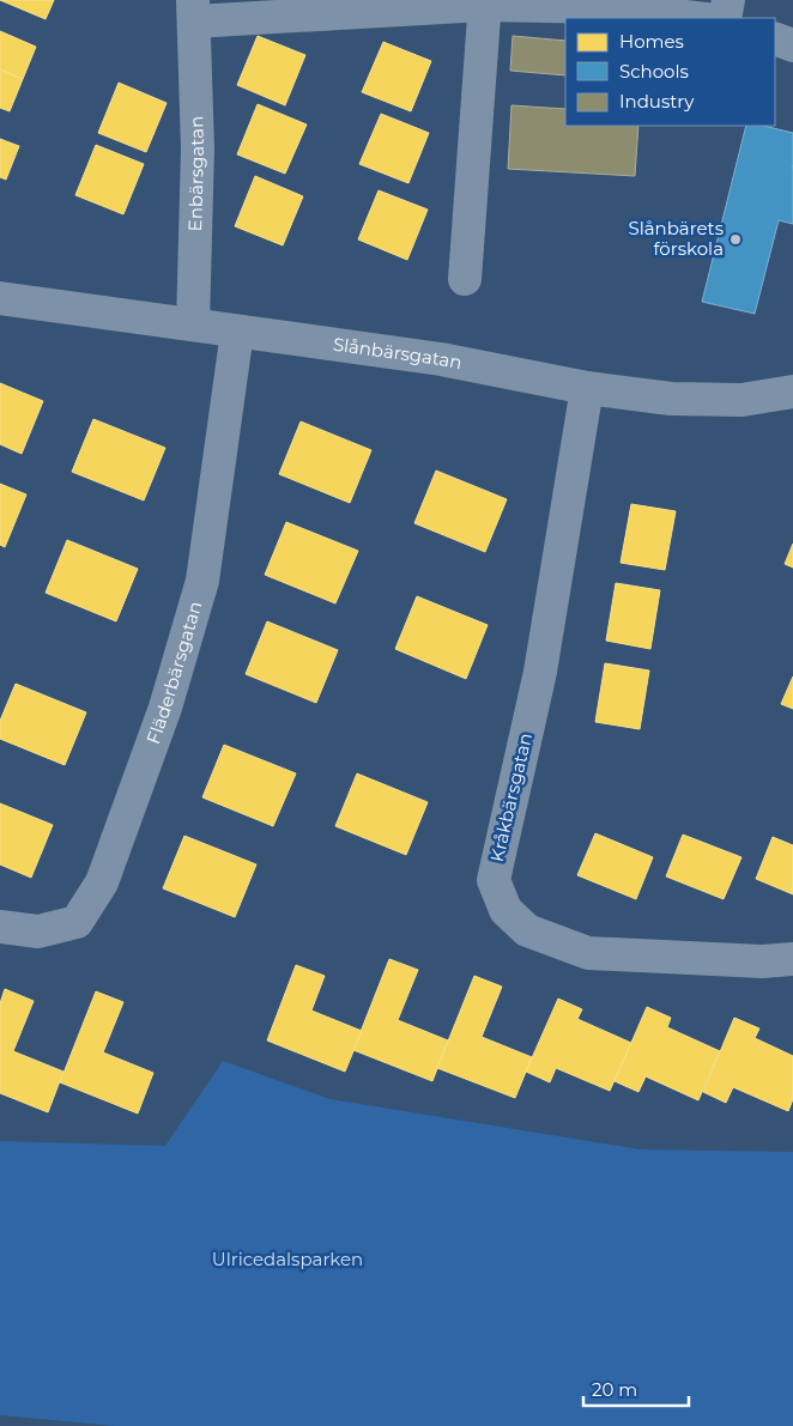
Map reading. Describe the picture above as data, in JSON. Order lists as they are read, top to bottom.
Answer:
{
  "streets": {
    "street": [
      "Enbärsgatan",
      "Slånbärsgatan",
      "Fläderbärsgatan",
      "Kråkbärsgatan"
    ]
  },
  "crossings": [
    ["Enbärsgatan", "Slånbärsgatan"],
    ["Slånbärsgatan", "Fläderbärsgatan"],
    ["Slånbärsgatan", "Kråkbärsgatan"]
  ],
  "parks": ["Ulricedalsparken"],
  "places": ["Slånbärets förskola"],
  "legend": ["Homes", "Schools", "Industry"],
  "scale_bar": "20 m"
}
